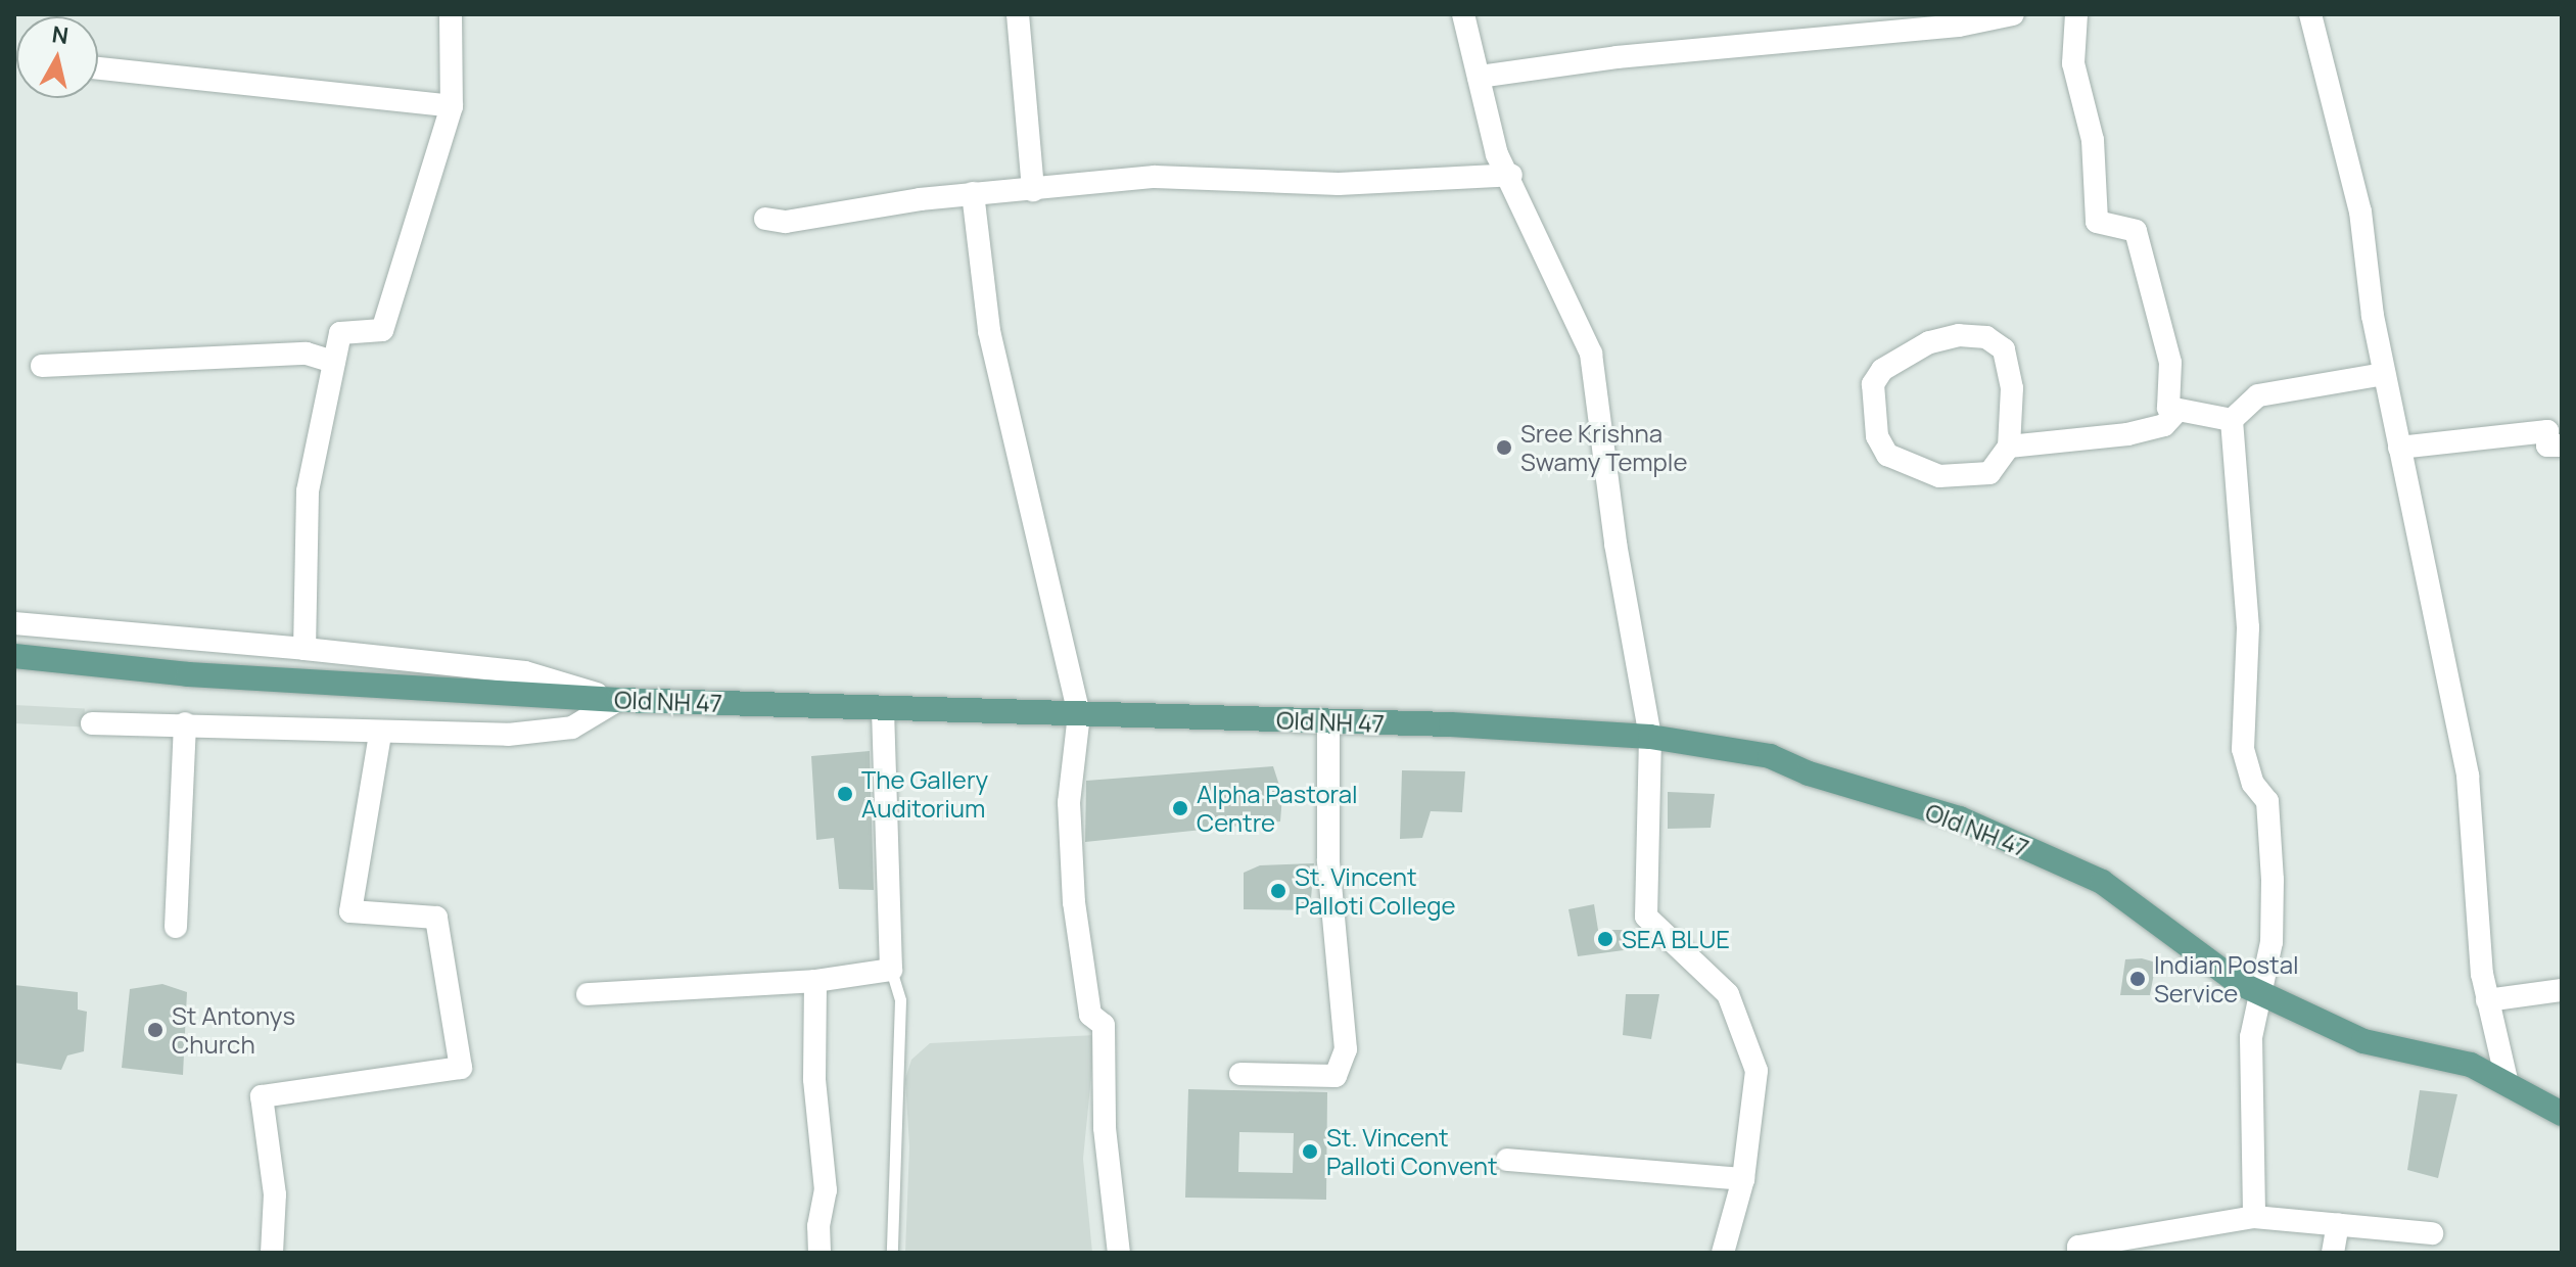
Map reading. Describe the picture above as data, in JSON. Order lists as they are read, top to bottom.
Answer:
{
  "streets": {
    "main road": ["Old NH 47"]
  },
  "places": [
    "Sree Krishna Swamy Temple",
    "The Gallery Auditorium",
    "Alpha Pastoral Centre",
    "St. Vincent Palloti College",
    "SEA BLUE",
    "Indian Postal Service",
    "St Antonys Church",
    "St. Vincent Palloti Convent"
  ],
  "north": "top"
}
